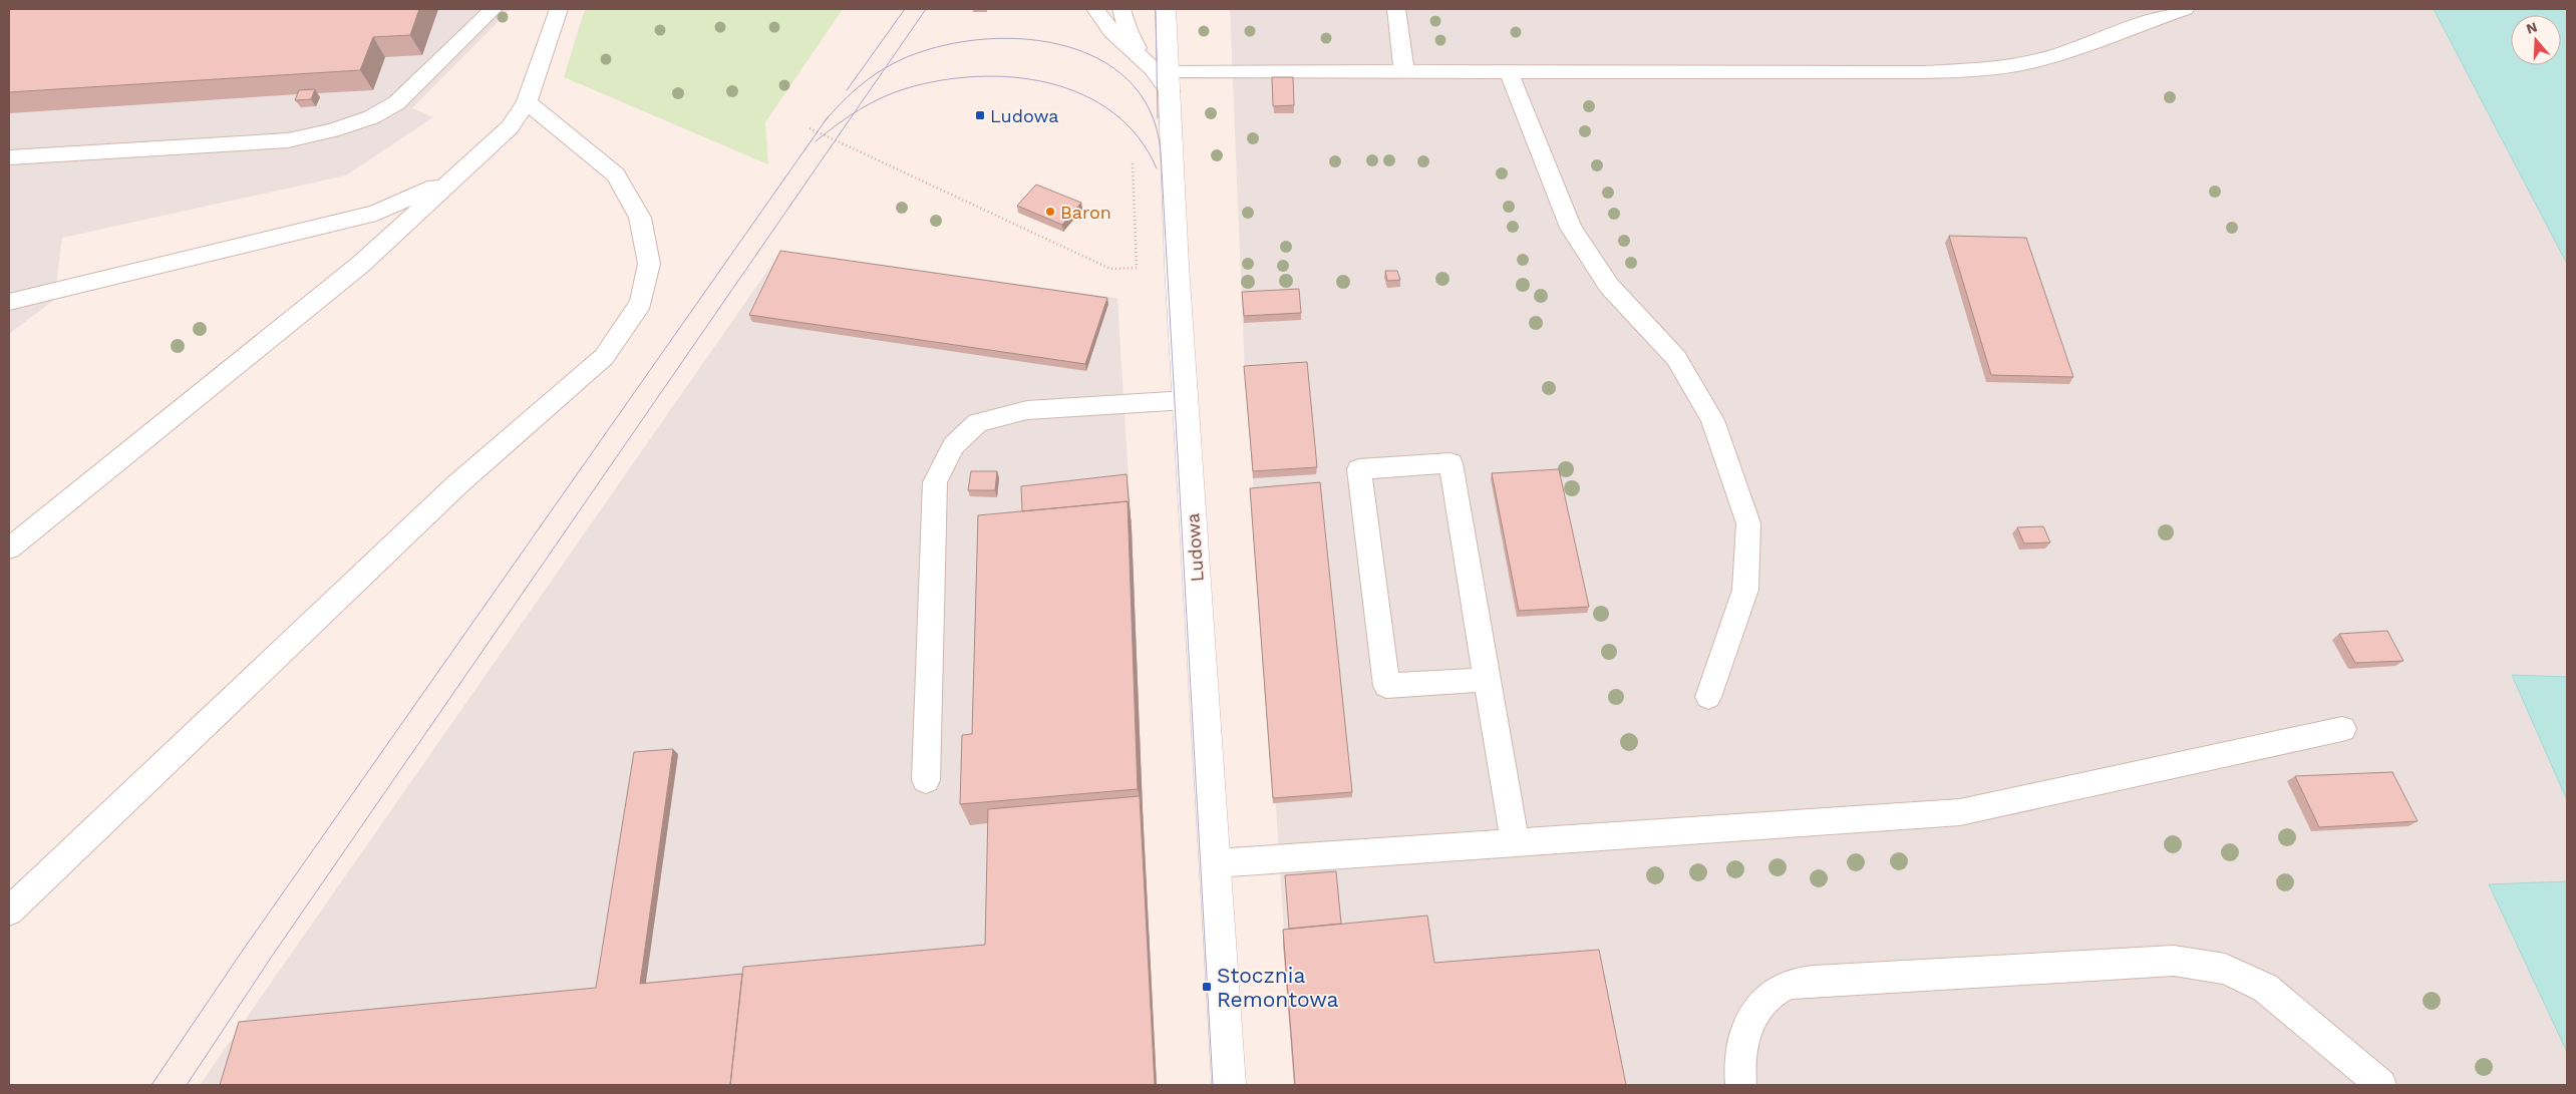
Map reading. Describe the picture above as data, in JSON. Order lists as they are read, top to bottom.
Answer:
{
  "streets": {
    "street": ["Ludowa"]
  },
  "places": {
    "transit": ["Ludowa", "Stocznia Remontowa"],
    "other": ["Baron"]
  },
  "north": "top"
}
